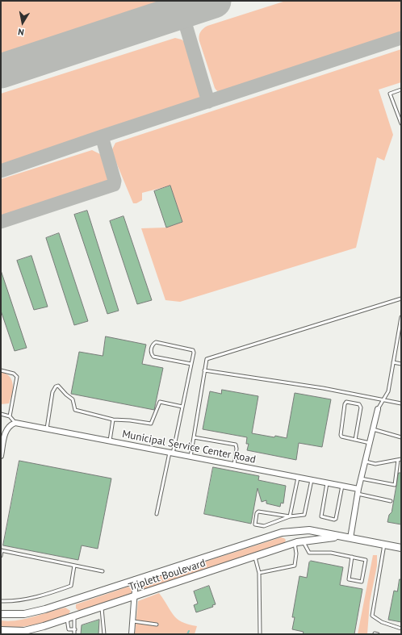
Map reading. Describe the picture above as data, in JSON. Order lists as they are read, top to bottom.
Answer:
{
  "streets": {
    "main road": ["Triplett Boulevard"],
    "street": ["Municipal Service Center Road"]
  },
  "north": "bottom"
}
